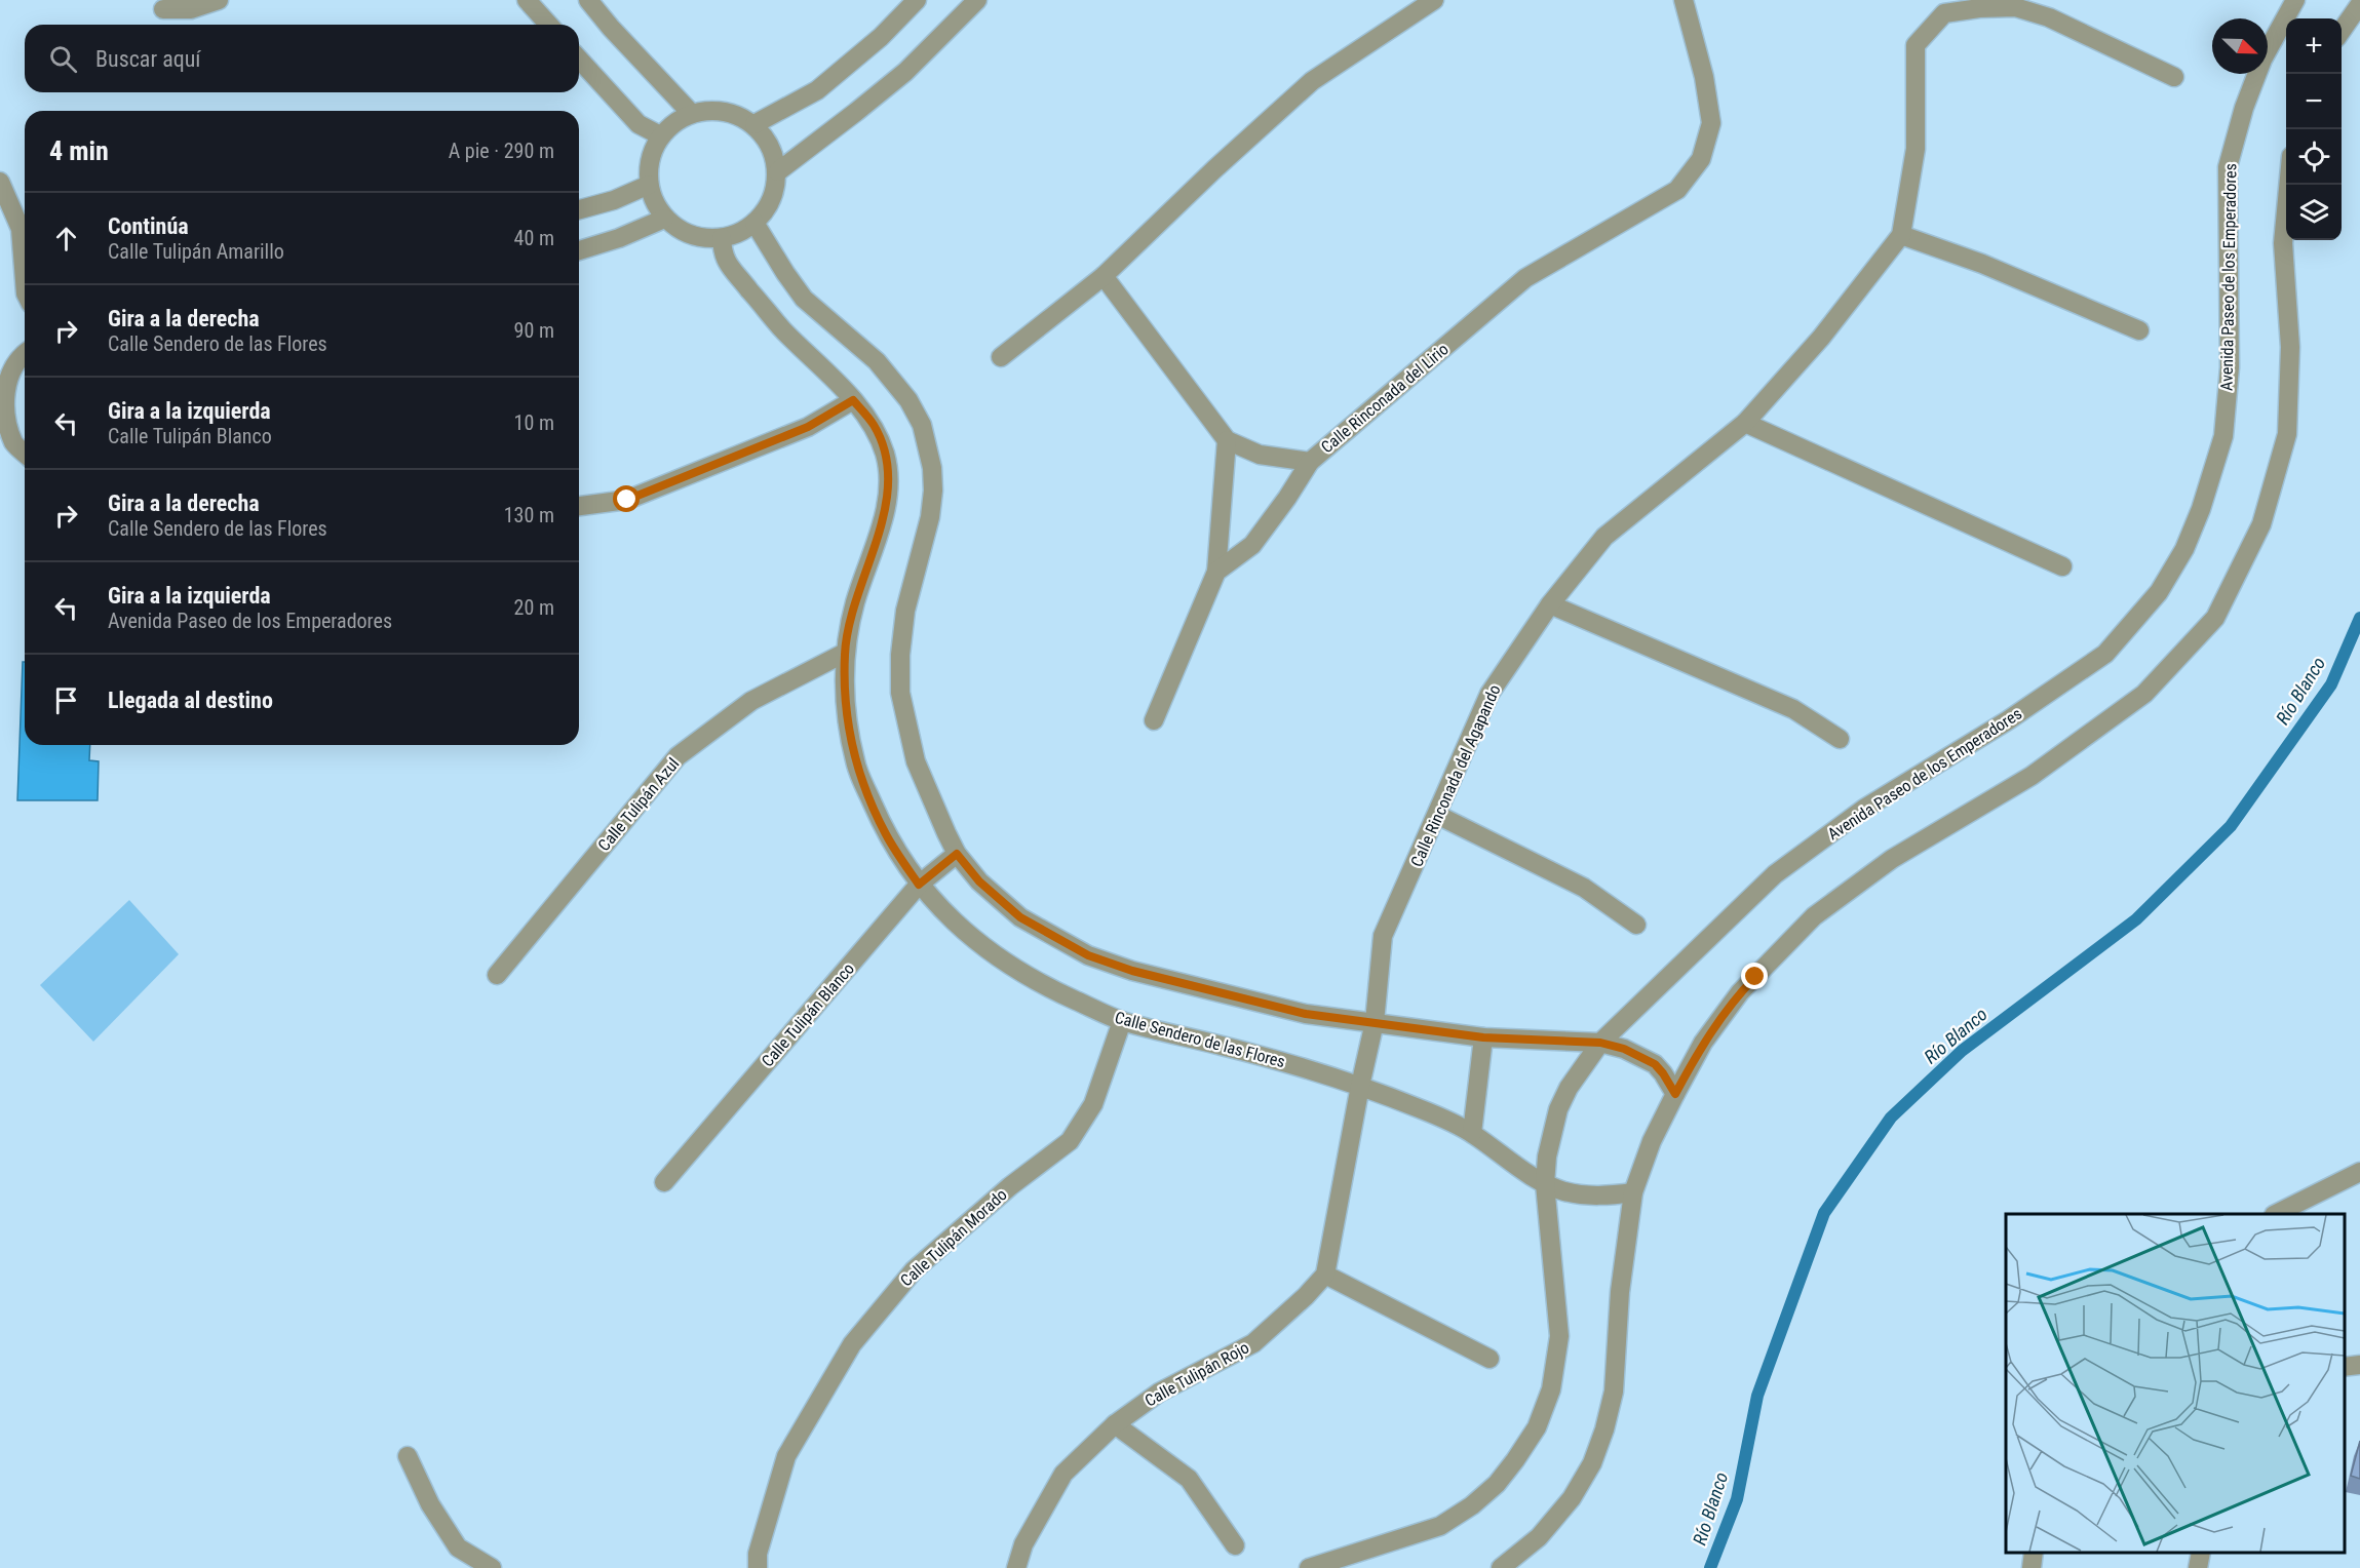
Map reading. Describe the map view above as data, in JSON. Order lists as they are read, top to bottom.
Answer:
{
  "streets": {
    "street": [
      "Avenida Paseo de los Emperadores",
      "Calle Rinconada del Lirio",
      "Calle Rinconada del Agapando",
      "Calle Tulipán Azul",
      "Calle Tulipán Blanco",
      "Calle Sendero de las Flores",
      "Calle Tulipán Morado",
      "Calle Tulipán Rojo"
    ]
  },
  "crossings": [
    ["Avenida Paseo de los Emperadores", "Calle Sendero de las Flores"],
    ["Calle Tulipán Azul", "Calle Sendero de las Flores"],
    ["Calle Tulipán Blanco", "Calle Sendero de las Flores"],
    ["Calle Sendero de las Flores", "Calle Tulipán Morado"]
  ],
  "water": ["Río Blanco"],
  "north": "bottom right",
  "page": {
    "map_buttons": ["+", "−"],
    "search": "Buscar aquí",
    "heading": ["4 min", "A pie · 290 m"],
    "list": [
      ["Continúa", "Calle Tulipán Amarillo", "40 m"],
      ["Gira a la derecha", "Calle Sendero de las Flores", "90 m"],
      ["Gira a la izquierda", "Calle Tulipán Blanco", "10 m"],
      ["Gira a la derecha", "Calle Sendero de las Flores", "130 m"],
      ["Gira a la izquierda", "Avenida Paseo de los Emperadores", "20 m"],
      "Llegada al destino"
    ]
  }
}
